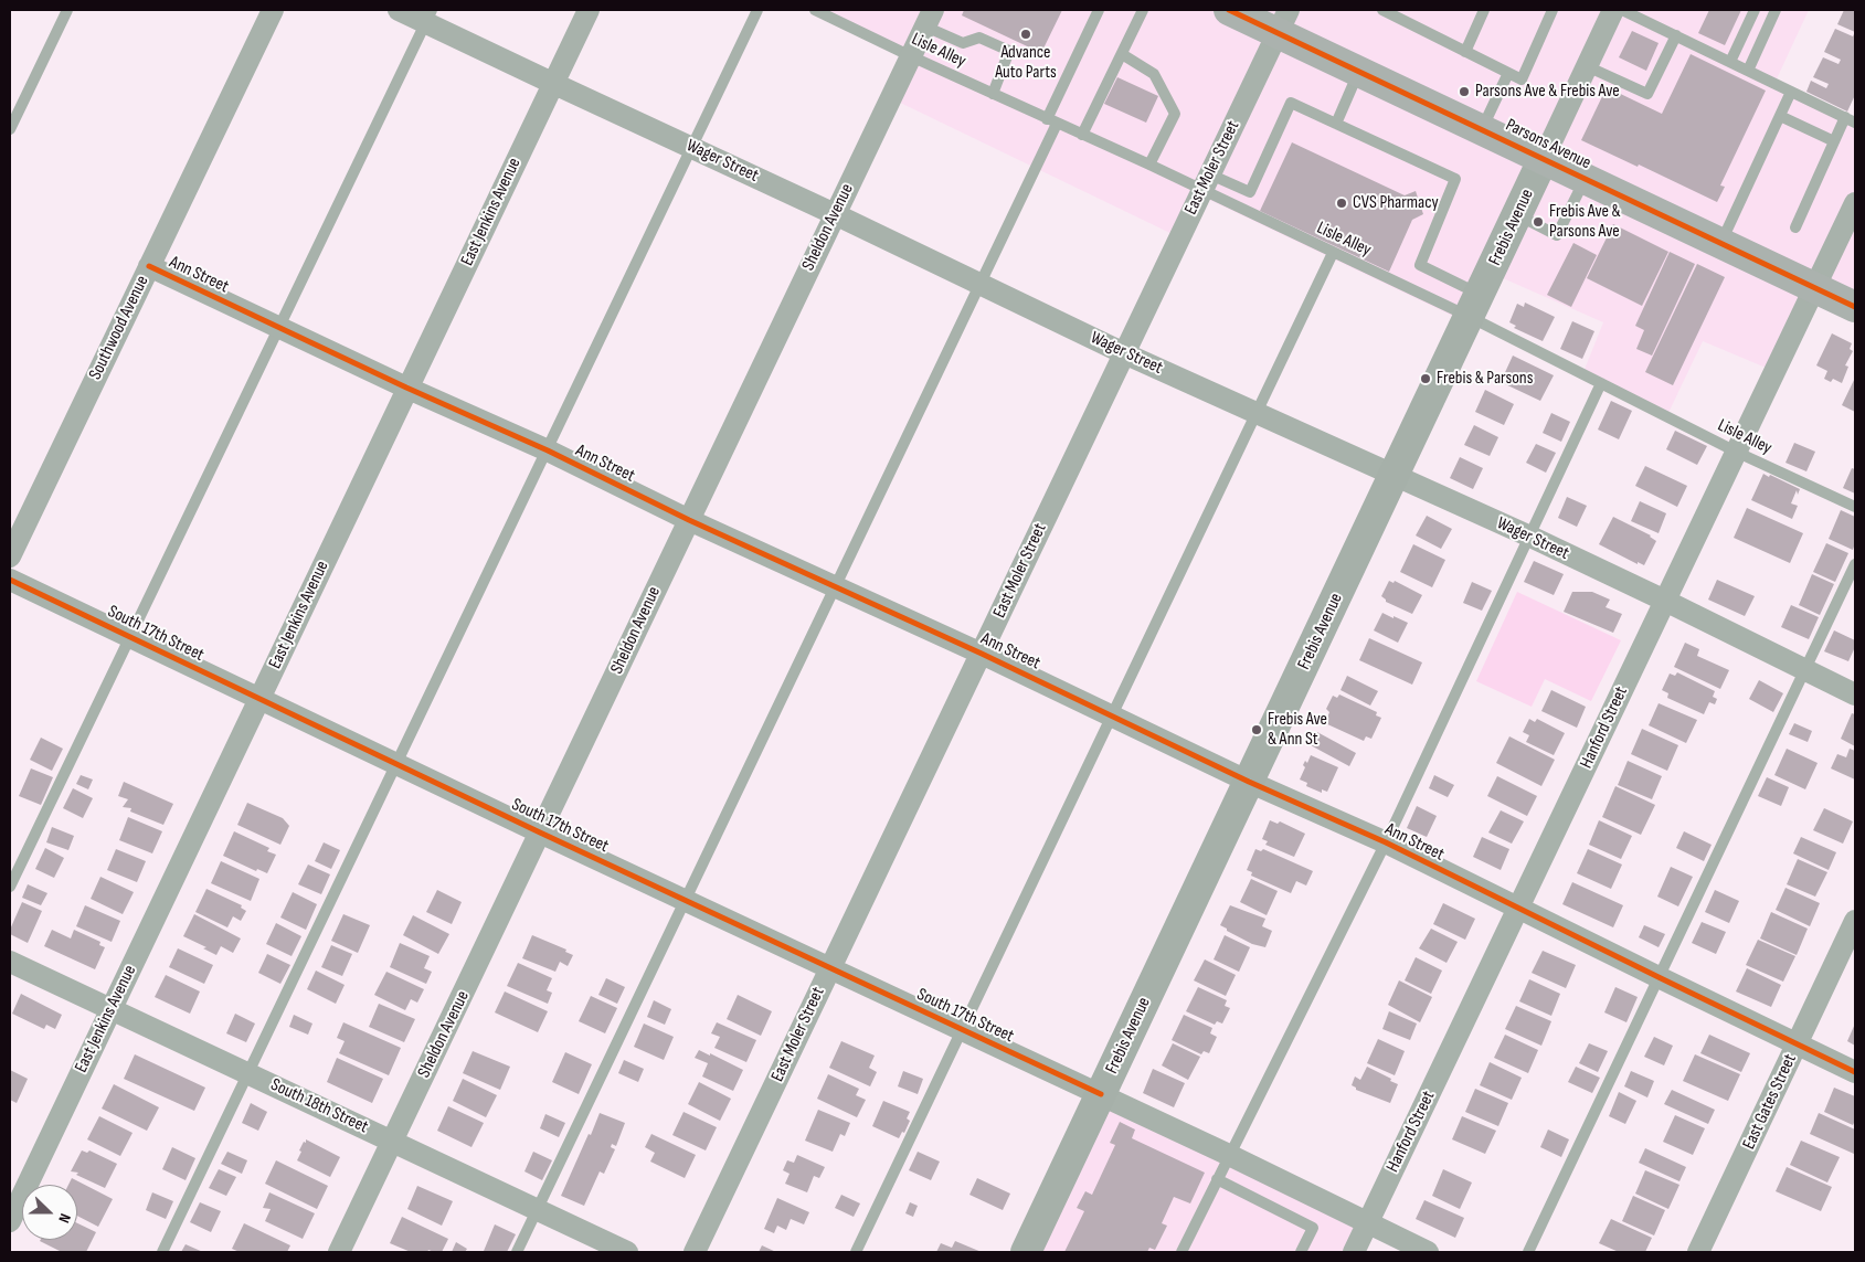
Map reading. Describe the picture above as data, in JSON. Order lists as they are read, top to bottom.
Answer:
{
  "streets": {
    "main road": ["Parsons Avenue", "Frebis Avenue"],
    "street": [
      "Wager Street",
      "East Moler Street",
      "East Jenkins Avenue",
      "Sheldon Avenue",
      "Ann Street",
      "Southwood Avenue",
      "South 17th Street",
      "Hanford Street",
      "East Gates Street",
      "South 18th Street"
    ],
    "lane": ["Lisle Alley"]
  },
  "crossings": [
    ["Lisle Alley", "East Moler Street"],
    ["Lisle Alley", "Sheldon Avenue"],
    ["Lisle Alley", "Frebis Avenue"],
    ["Lisle Alley", "Hanford Street"],
    ["Parsons Avenue", "East Moler Street"],
    ["Parsons Avenue", "Frebis Avenue"],
    ["Parsons Avenue", "Hanford Street"],
    ["Wager Street", "East Moler Street"],
    ["Wager Street", "East Jenkins Avenue"],
    ["Wager Street", "Sheldon Avenue"],
    ["Wager Street", "Frebis Avenue"],
    ["Wager Street", "Hanford Street"],
    ["East Moler Street", "Ann Street"],
    ["East Moler Street", "South 17th Street"],
    ["East Jenkins Avenue", "Ann Street"],
    ["East Jenkins Avenue", "South 17th Street"],
    ["East Jenkins Avenue", "South 18th Street"],
    ["Sheldon Avenue", "Ann Street"],
    ["Sheldon Avenue", "South 17th Street"],
    ["Sheldon Avenue", "South 18th Street"],
    ["Frebis Avenue", "Ann Street"],
    ["Frebis Avenue", "South 17th Street"],
    ["Ann Street", "Southwood Avenue"],
    ["Ann Street", "Hanford Street"],
    ["Ann Street", "East Gates Street"],
    ["South 17th Street", "Hanford Street"]
  ],
  "places": [
    "Advance Auto Parts",
    "Parsons Ave & Frebis Ave",
    "CVS Pharmacy",
    "Frebis Ave & Parsons Ave",
    "Frebis & Parsons",
    "Frebis Ave & Ann St"
  ],
  "north": "right"
}
